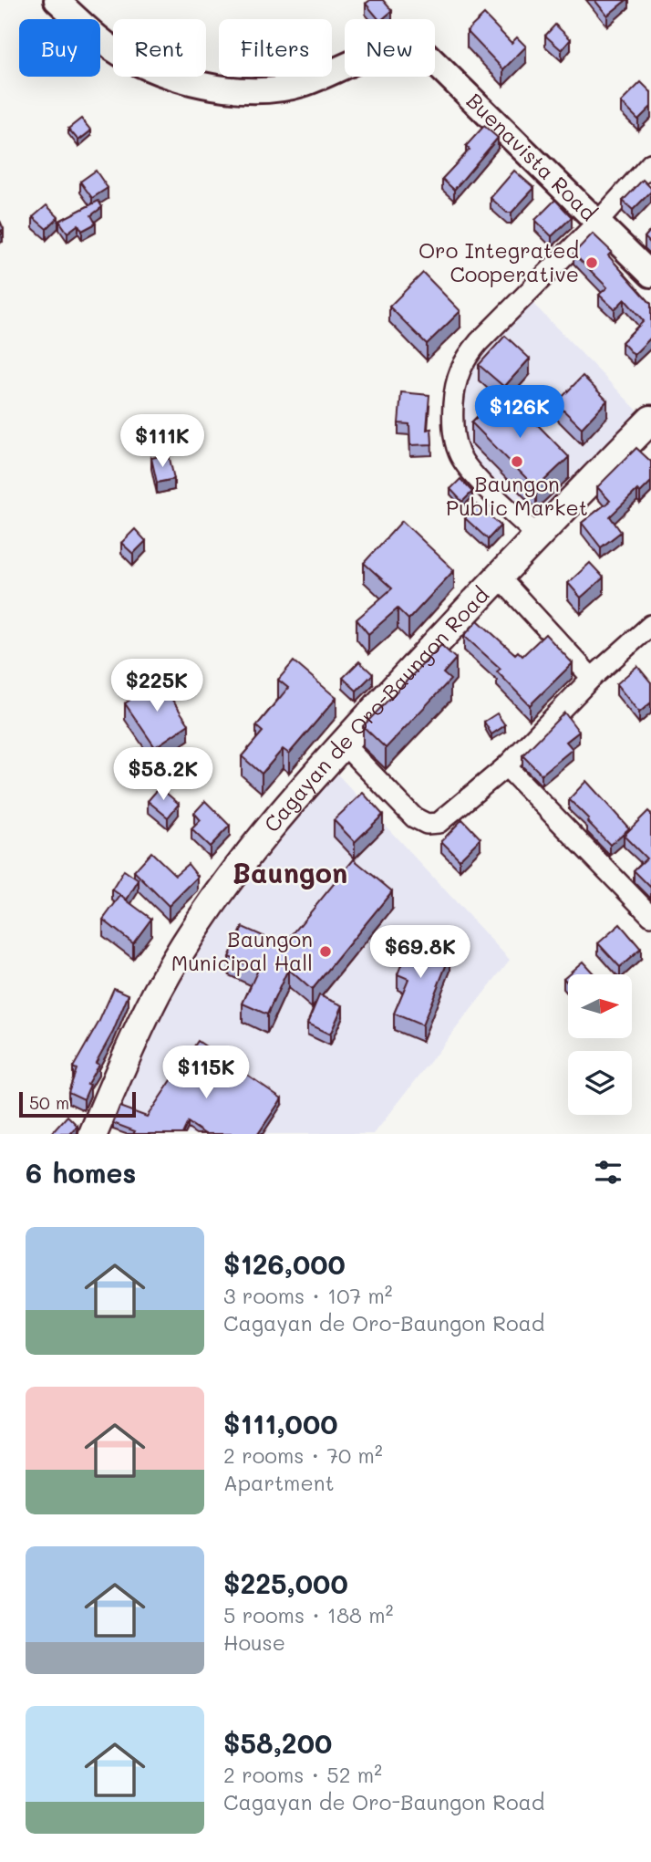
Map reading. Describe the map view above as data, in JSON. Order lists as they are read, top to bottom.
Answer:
{
  "streets": {
    "main road": ["Cagayan de Oro-Baungon Road"],
    "street": ["Buenavista Road"]
  },
  "districts": ["Baungon"],
  "places": ["Oro Integrated Cooperative", "Baungon Public Market", "Baungon Municipal Hall"],
  "scale_bar": "50 m",
  "north": "right",
  "page": {
    "chip": [
      "Buy",
      "Rent",
      "Filters",
      "New"
    ],
    "price": [
      "$126K",
      "$111K",
      "$225K",
      "$58.2K",
      "$69.8K",
      "$115K"
    ],
    "scale": "50 m",
    "heading": "6 homes",
    "list": [
      {
        "name": "$126,000",
        "note": "3 rooms · 107 m² · Cagayan de Oro-Baungon Road"
      },
      {
        "name": "$111,000",
        "note": "2 rooms · 70 m² · Apartment"
      },
      {
        "name": "$225,000",
        "note": "5 rooms · 188 m² · House"
      },
      {
        "name": "$58,200",
        "note": "2 rooms · 52 m² · Cagayan de Oro-Baungon Road"
      }
    ]
  }
}
